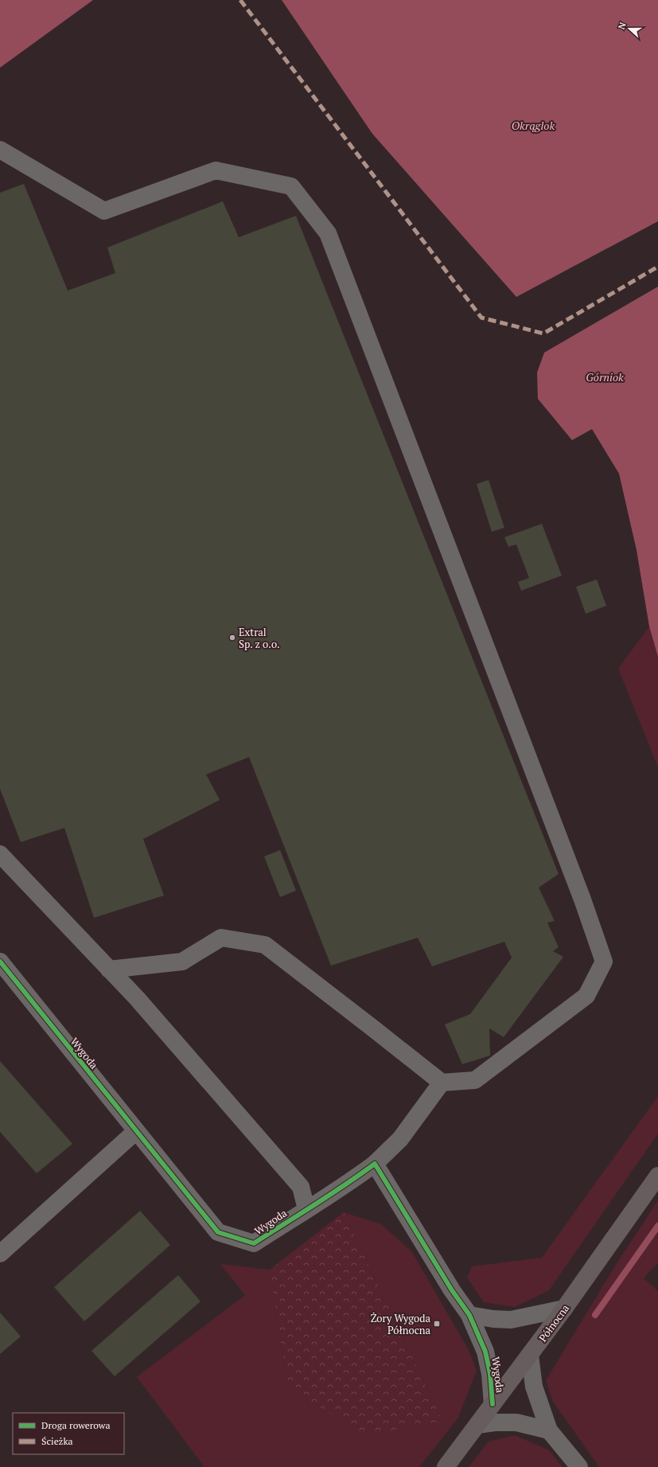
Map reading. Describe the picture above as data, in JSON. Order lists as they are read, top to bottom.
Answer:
{
  "streets": {
    "main road": ["Północna"],
    "street": ["Wygoda"]
  },
  "crossings": [
    ["Wygoda", "Północna"]
  ],
  "water": ["Okrąglok", "Górniok"],
  "places": {
    "other": ["Extral Sp. z o.o."],
    "transit": ["Żory Wygoda Północna"]
  },
  "legend": ["Droga rowerowa", "Ścieżka"],
  "north": "left"
}
